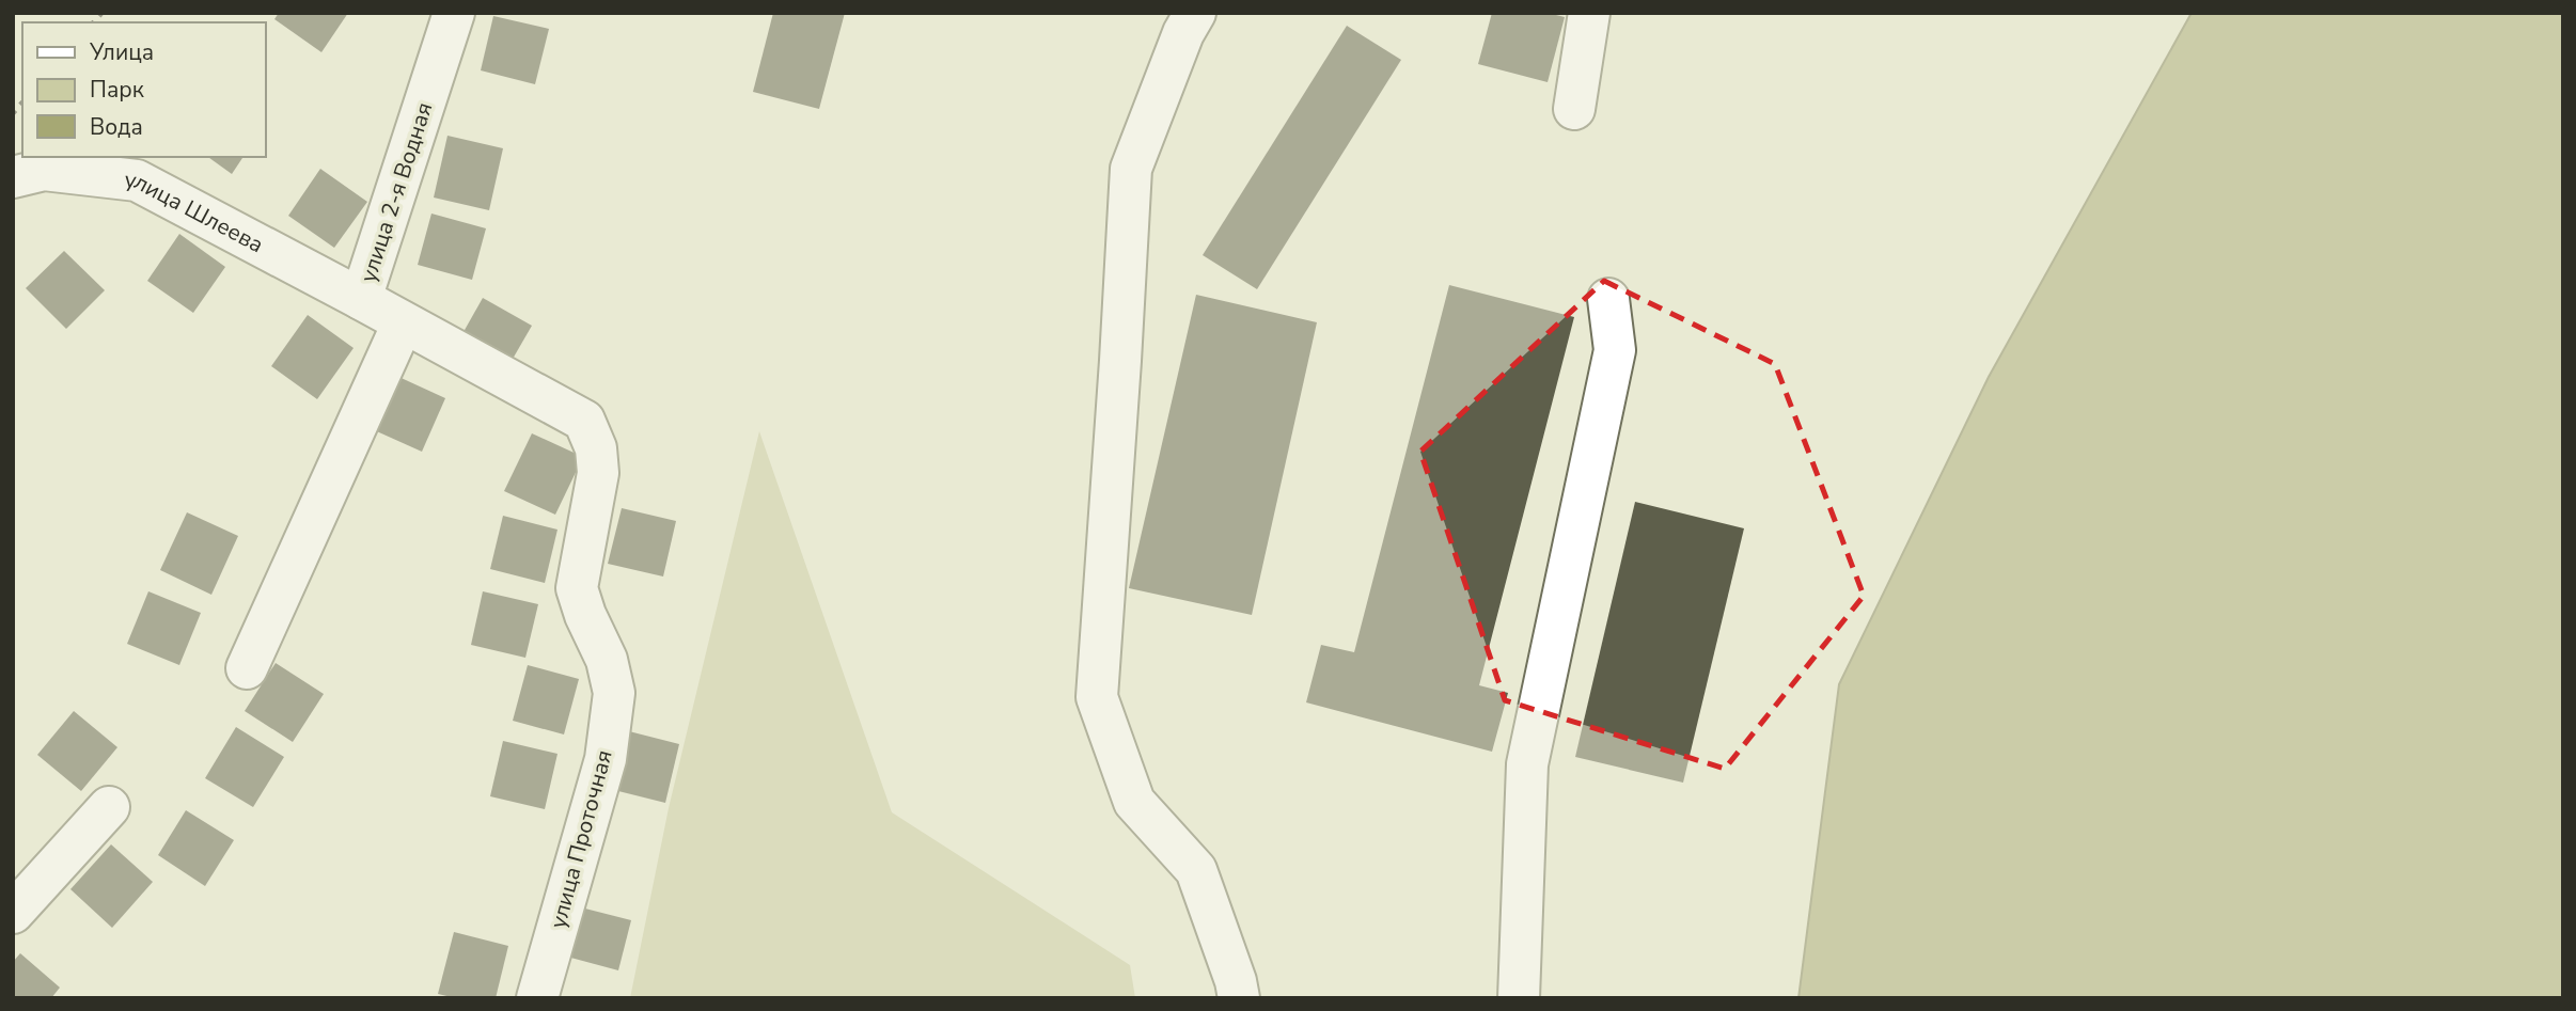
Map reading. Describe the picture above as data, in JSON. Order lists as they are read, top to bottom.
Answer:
{
  "streets": {
    "street": ["улица 2-я Водная", "улица Шлеева", "улица Проточная"]
  },
  "crossings": [
    ["улица 2-я Водная", "улица Шлеева"],
    ["улица 2-я Водная", "улица Проточная"]
  ],
  "legend": ["Улица", "Парк", "Вода"]
}
